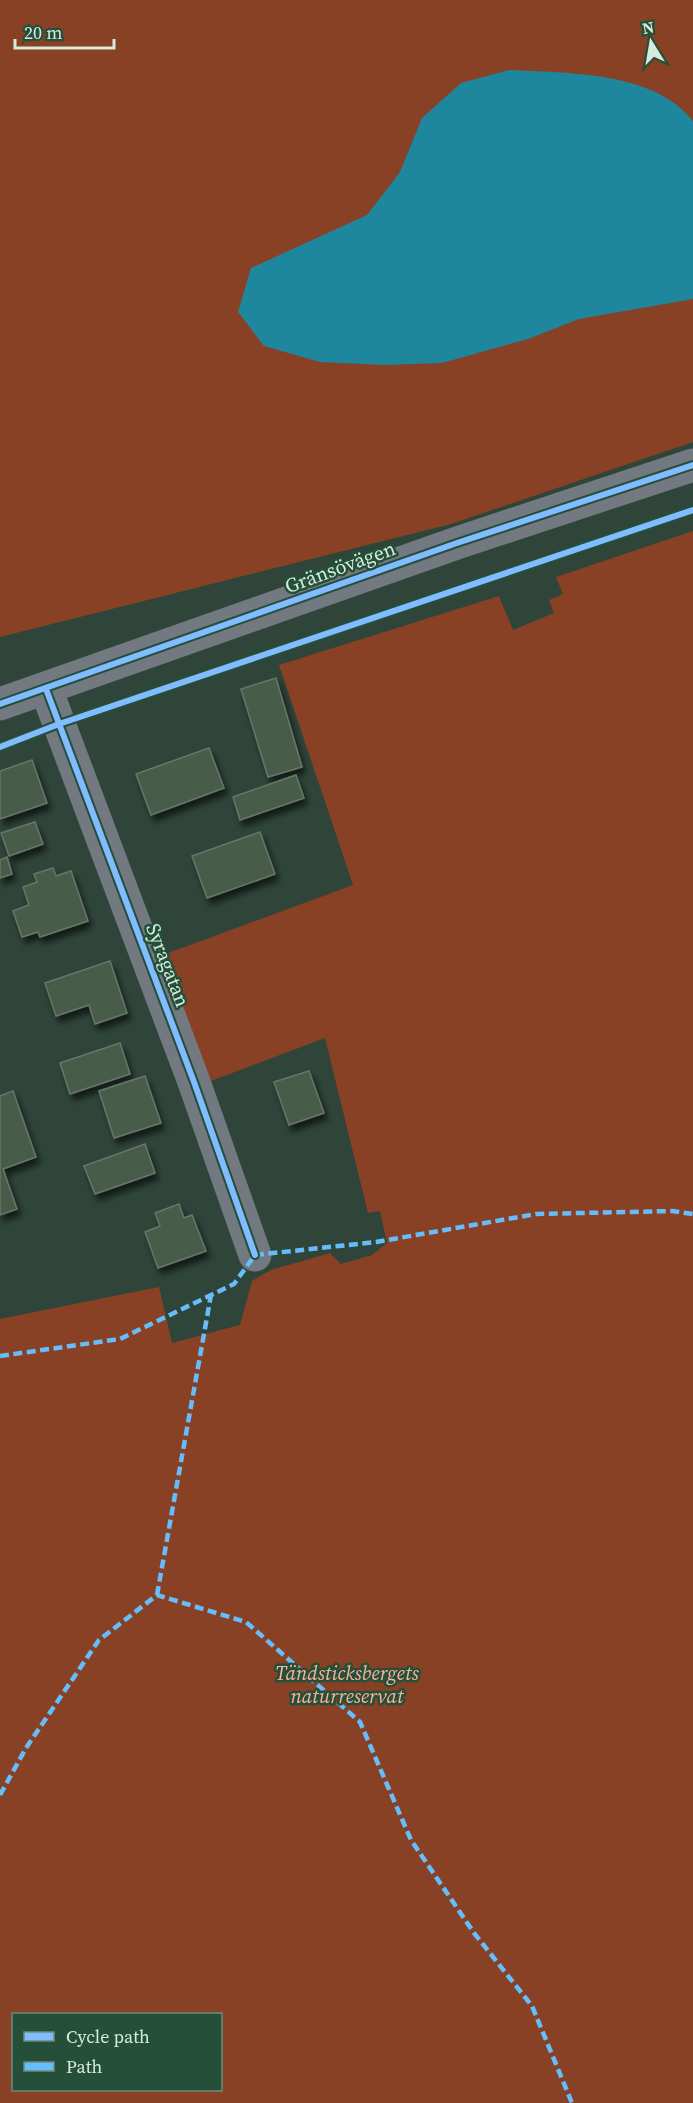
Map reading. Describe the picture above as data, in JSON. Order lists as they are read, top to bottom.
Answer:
{
  "streets": {
    "street": ["Gränsövägen", "Syragatan"]
  },
  "crossings": [
    ["Gränsövägen", "Syragatan"]
  ],
  "parks": ["Tändsticksbergets naturreservat"],
  "legend": ["Cycle path", "Path"],
  "scale_bar": "20 m",
  "north": "top"
}
